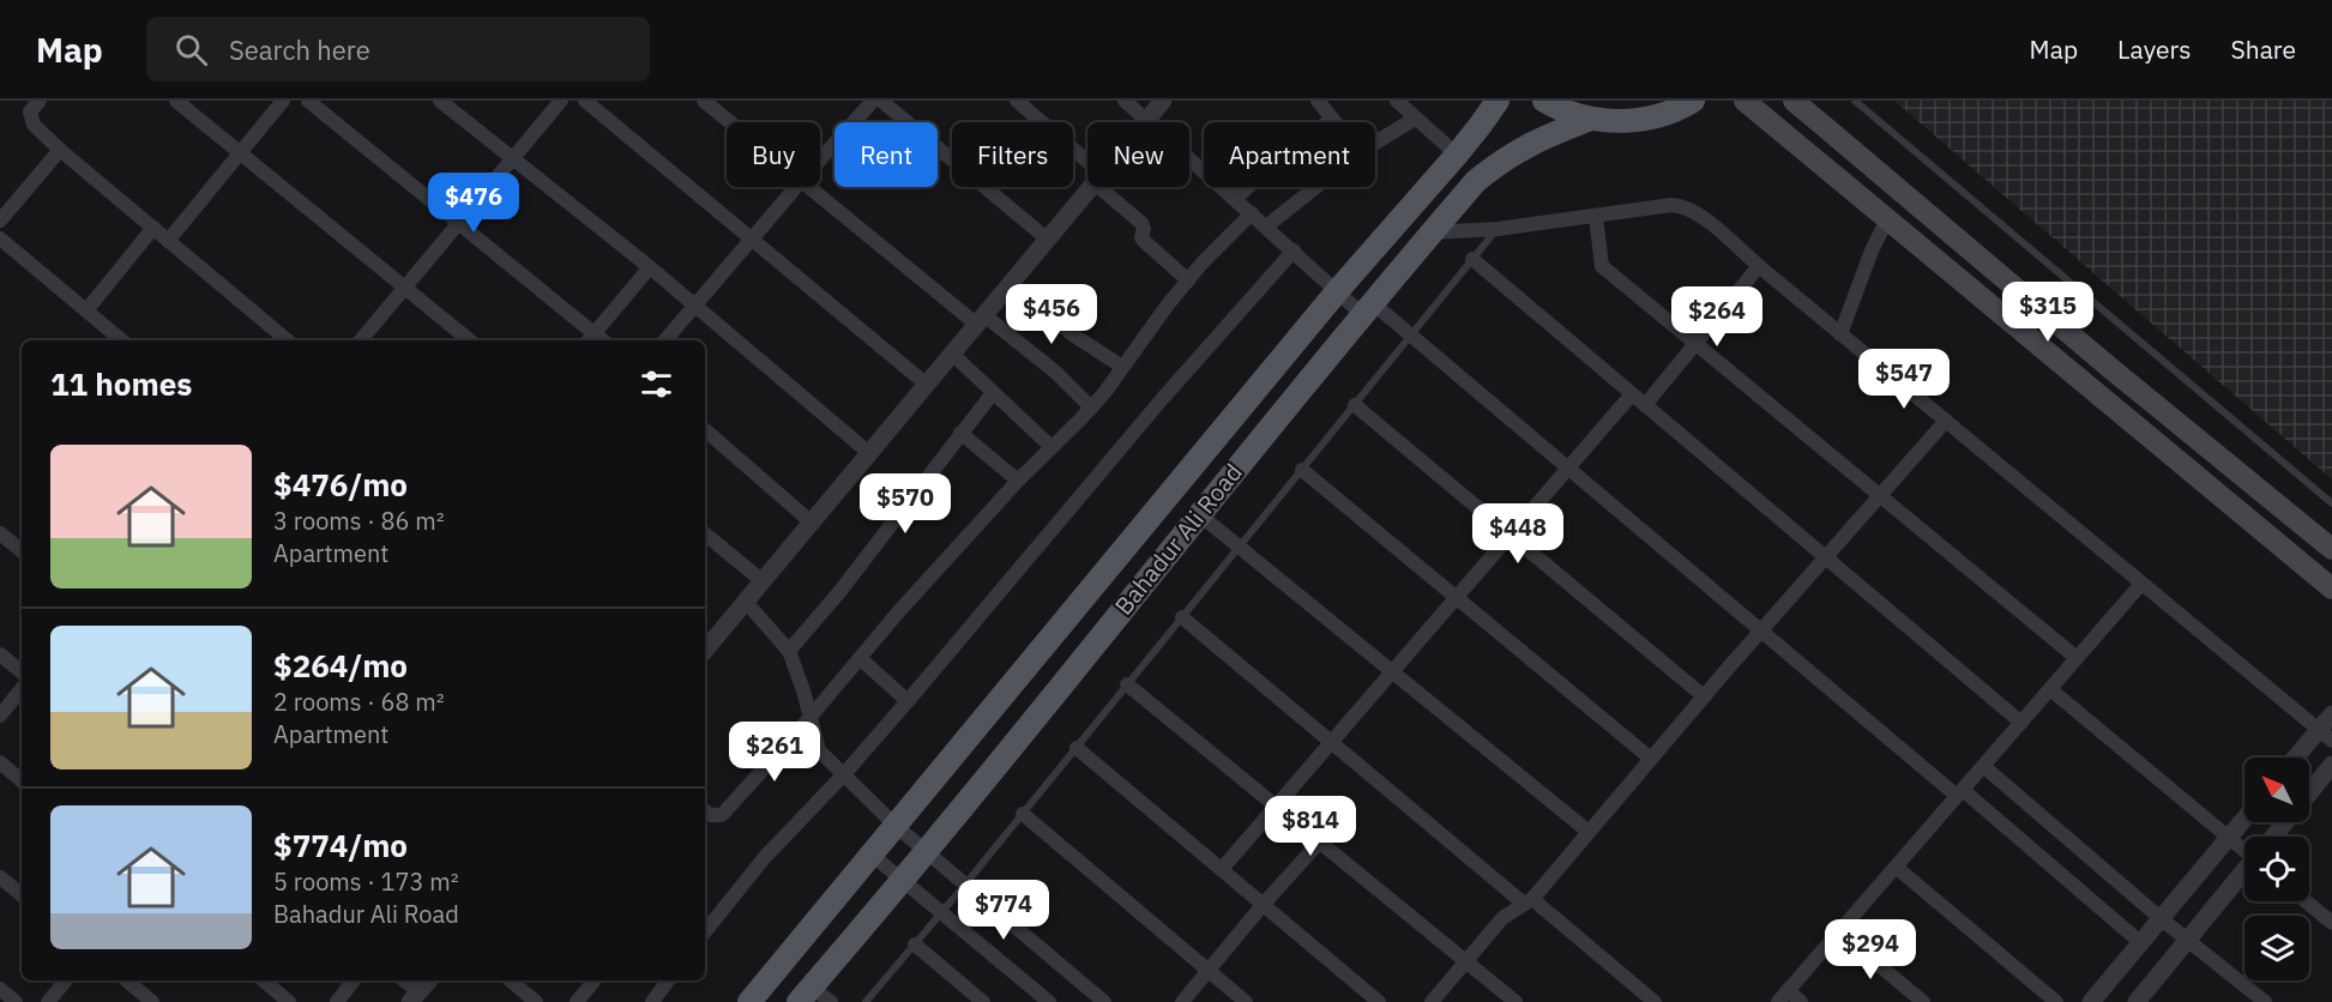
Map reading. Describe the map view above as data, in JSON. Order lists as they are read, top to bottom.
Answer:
{
  "streets": {
    "main road": ["Bahadur Ali Road"]
  },
  "north": "top left",
  "page": {
    "header": "Map",
    "search": "Search here",
    "nav": ["Map", "Layers", "Share"],
    "chip": [
      "Buy",
      "Rent",
      "Filters",
      "New",
      "Apartment"
    ],
    "price": [
      "$476",
      "$315",
      "$456",
      "$264",
      "$547",
      "$570",
      "$448",
      "$261",
      "$814",
      "$774",
      "$294"
    ],
    "heading": "11 homes",
    "list": [
      {
        "name": "$476/mo",
        "note": "3 rooms · 86 m² · Apartment"
      },
      {
        "name": "$264/mo",
        "note": "2 rooms · 68 m² · Apartment"
      },
      {
        "name": "$774/mo",
        "note": "5 rooms · 173 m² · Bahadur Ali Road"
      }
    ]
  }
}
